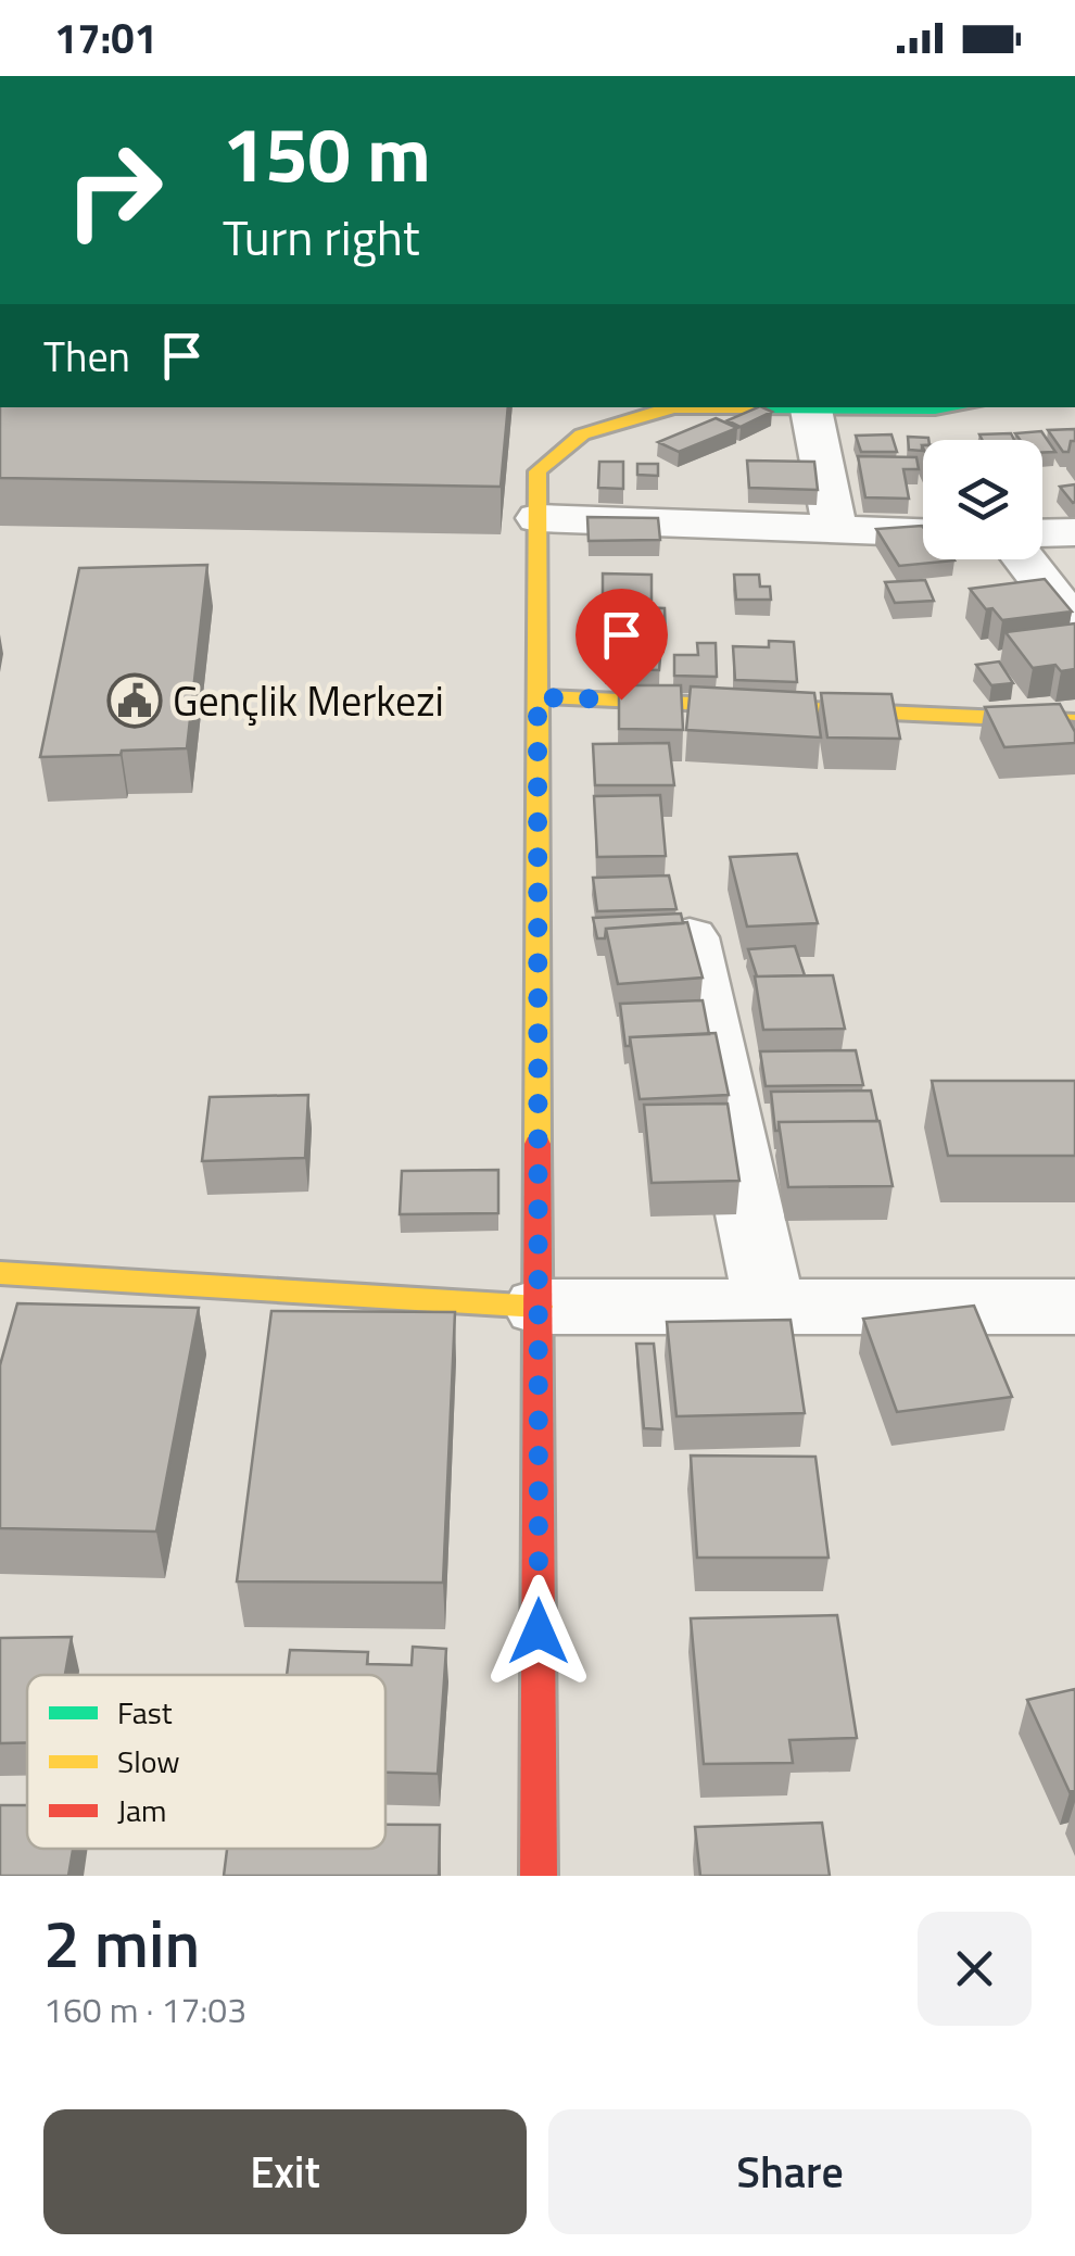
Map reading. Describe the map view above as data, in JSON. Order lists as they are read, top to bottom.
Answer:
{
  "places": {
    "public building": ["Gençlik Merkezi"]
  },
  "legend": ["Fast", "Slow", "Jam"],
  "page": {
    "status": "17:01",
    "turn": ["150 m", "Turn right"],
    "then": "Then",
    "heading": ["2 min", "160 m · 17:03"],
    "buttons": ["Exit", "Share"]
  }
}
